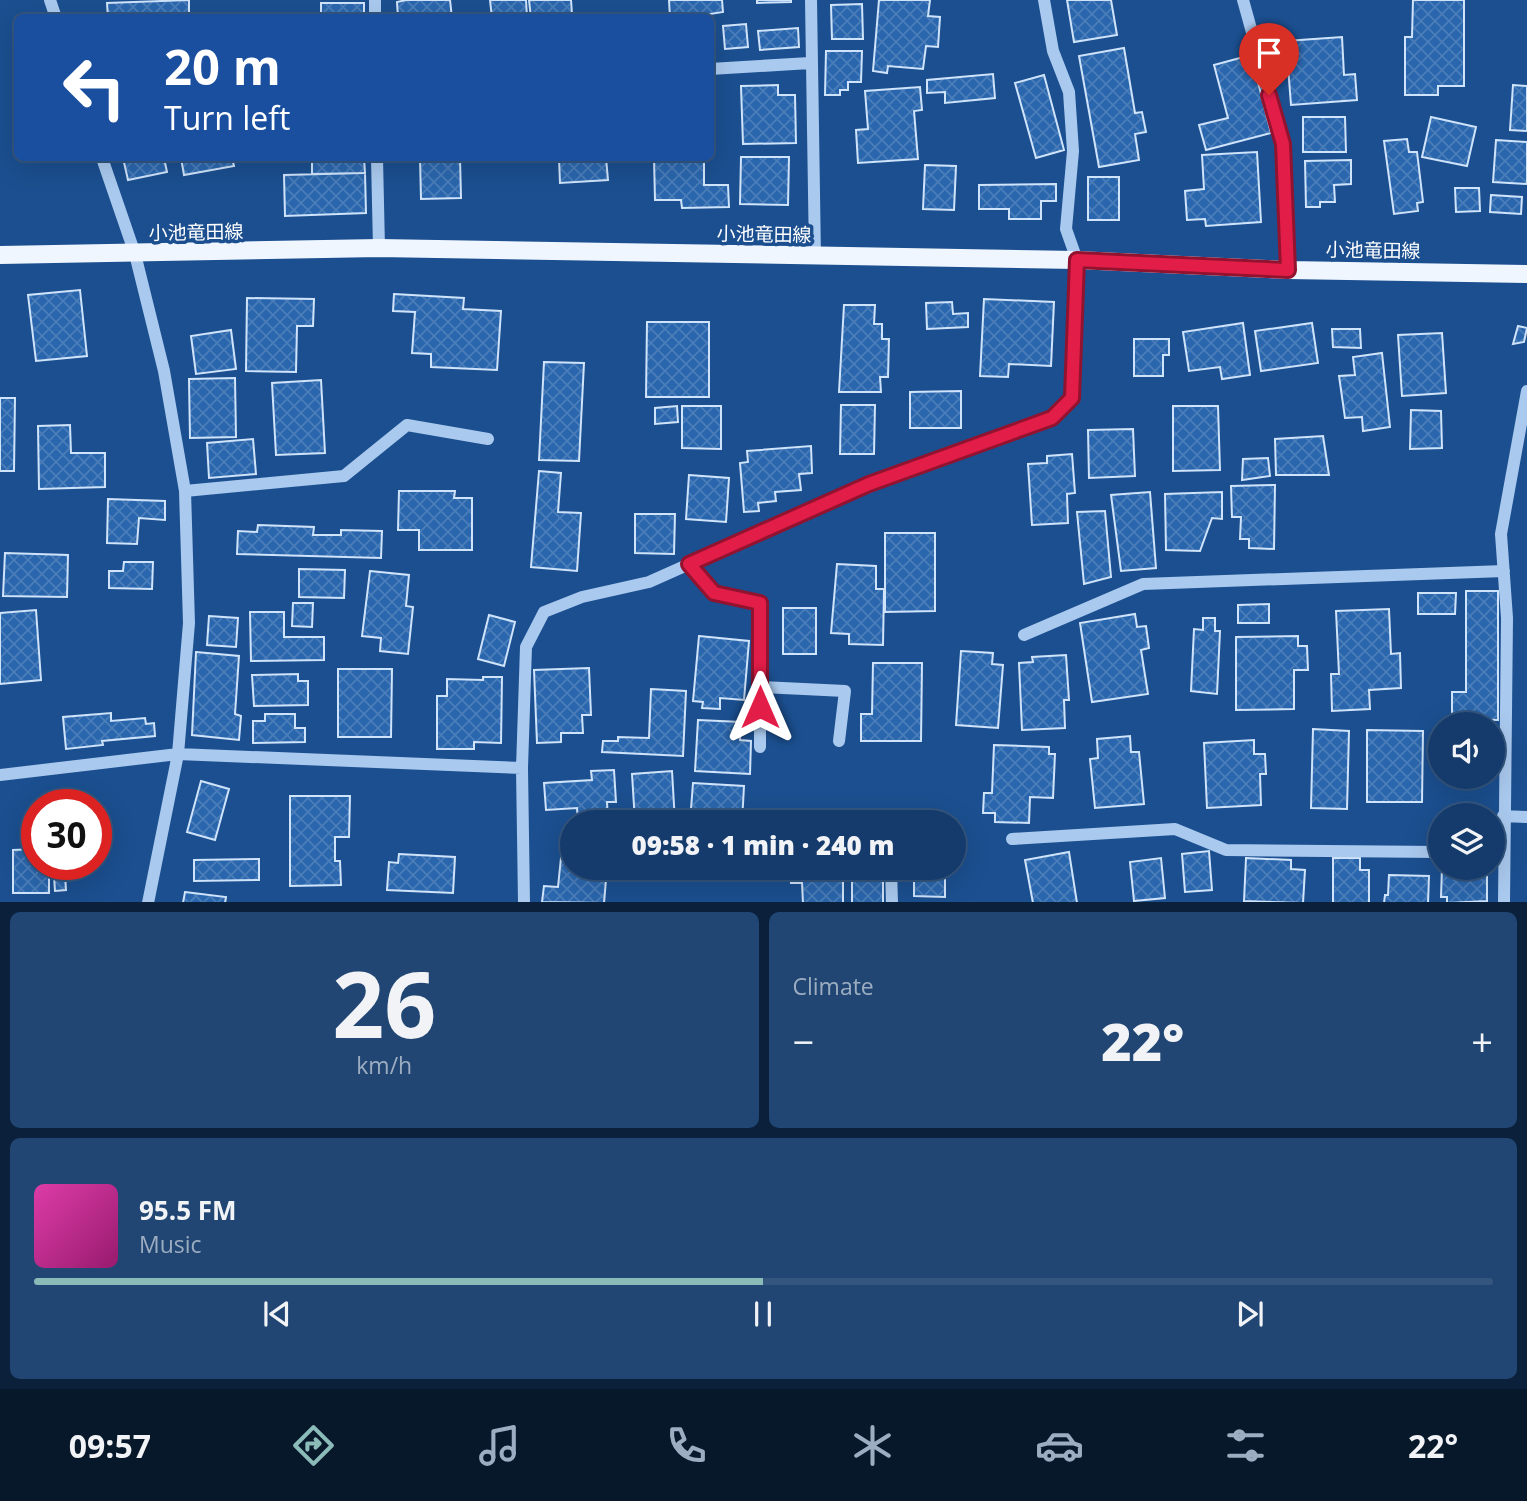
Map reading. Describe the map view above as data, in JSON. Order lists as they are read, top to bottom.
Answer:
{
  "streets": {
    "main road": ["小池竜田線"]
  },
  "page": {
    "turn": ["20 m", "Turn left"],
    "limit": "30",
    "trip": "09:58 · 1 min · 240 m",
    "tile": [
      ["26", "km/h"],
      "Climate"
    ],
    "heat": ["−", "22°", "+"],
    "song": ["95.5 FM", "Music"],
    "tabs": ["09:57", "22°"]
  }
}
